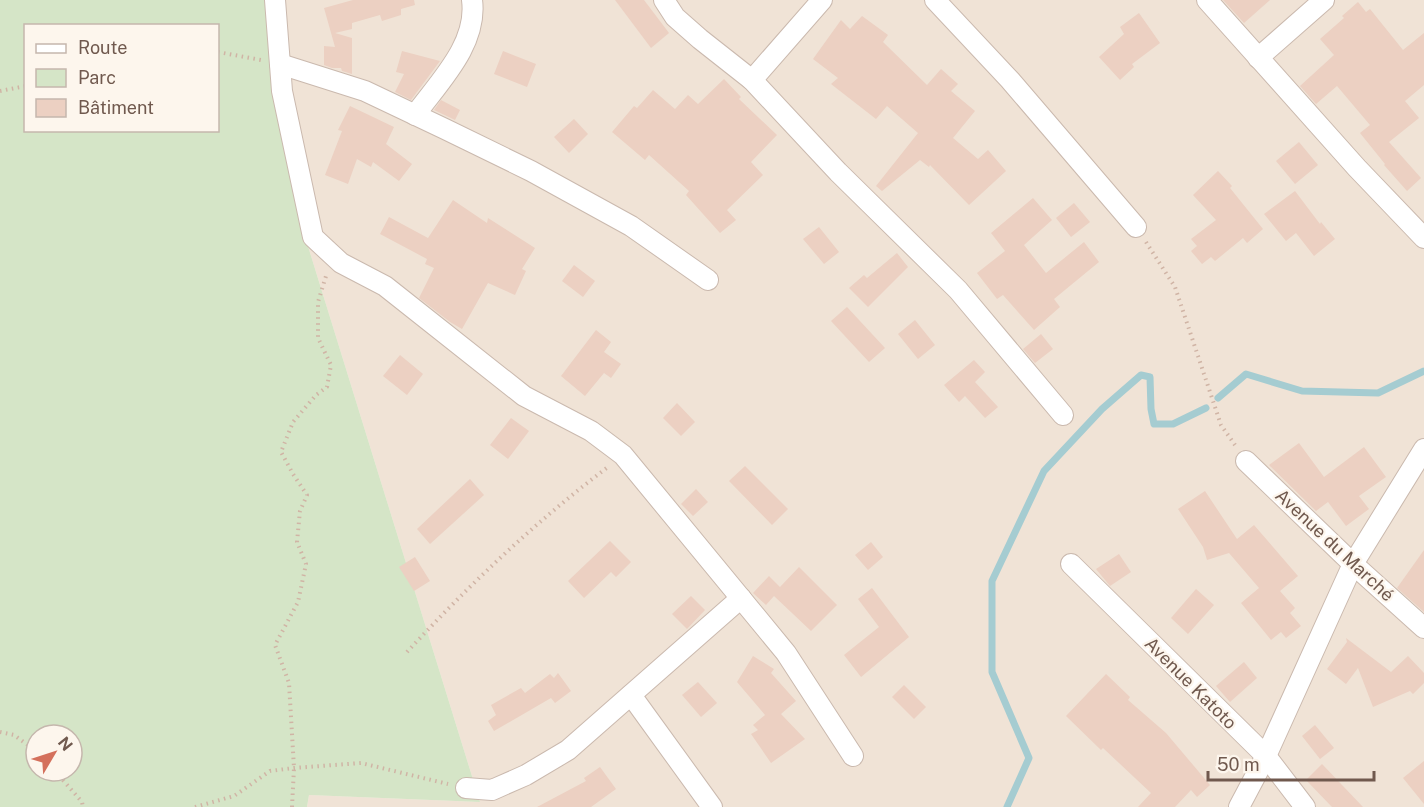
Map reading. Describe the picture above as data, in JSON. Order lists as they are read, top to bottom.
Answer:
{
  "streets": {
    "street": ["Avenue du Marché", "Avenue Katoto"]
  },
  "legend": ["Route", "Parc", "Bâtiment"],
  "scale_bar": "50 m",
  "north": "top right"
}
